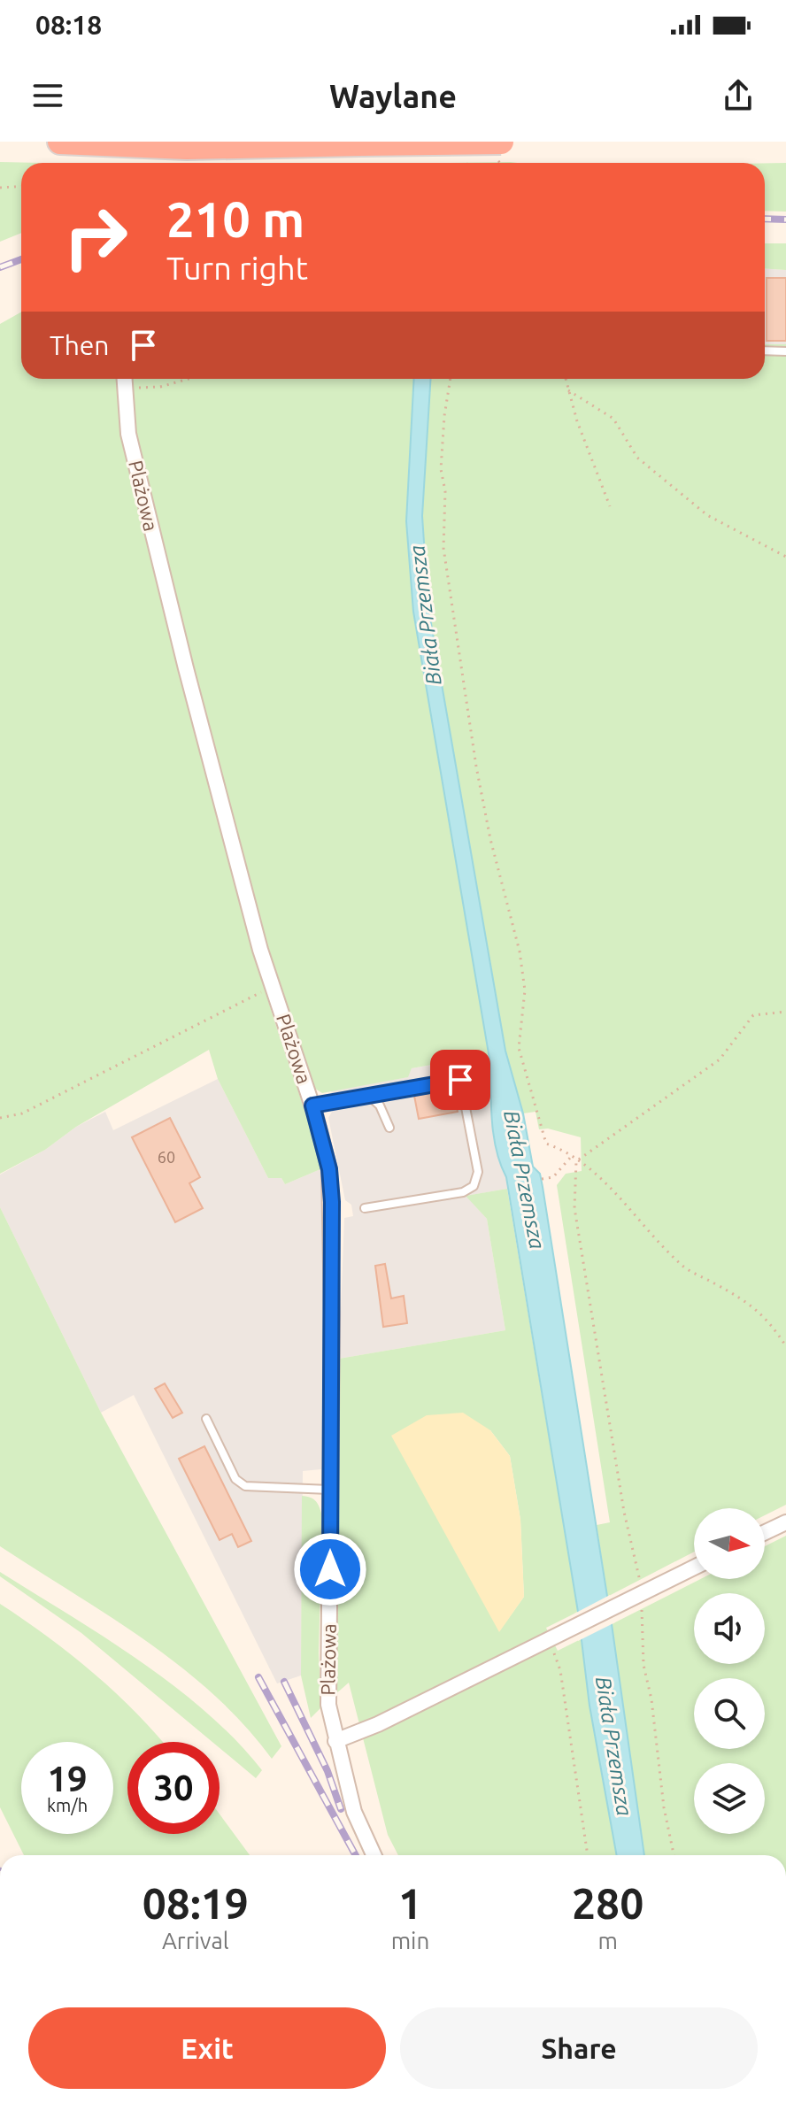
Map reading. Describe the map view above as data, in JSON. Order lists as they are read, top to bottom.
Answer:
{
  "streets": {
    "street": ["Plażowa"]
  },
  "water": ["Biała Przemsza"],
  "house_numbers": ["60"],
  "north": "right",
  "page": {
    "status": "08:18",
    "header": "Waylane",
    "turn": ["210 m", "Turn right"],
    "then": "Then",
    "speed": "19 km/h",
    "limit": "30",
    "eta": [
      "08:19",
      "Arrival",
      "1",
      "min",
      "280",
      "m"
    ],
    "buttons": ["Exit", "Share"]
  }
}
